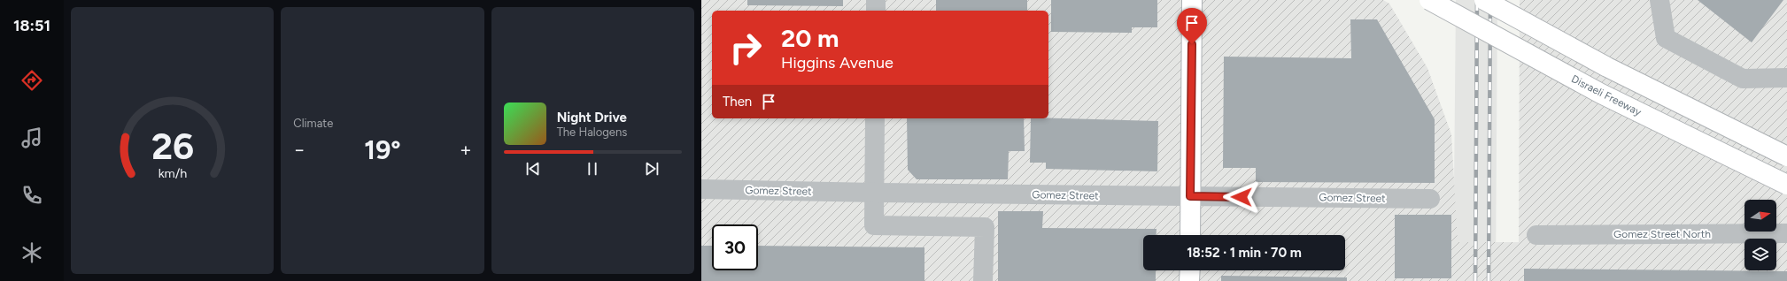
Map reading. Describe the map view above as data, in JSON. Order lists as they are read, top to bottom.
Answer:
{
  "streets": {
    "main road": ["Disraeli Freeway"],
    "street": ["Gomez Street", "Gomez Street North"]
  },
  "north": "right",
  "page": {
    "tabs": "18:51",
    "tile": "Climate",
    "turn": ["20 m", "Higgins Avenue"],
    "then": "Then",
    "song": ["Night Drive", "The Halogens"],
    "heat": ["−", "19°", "+"],
    "limit": "30",
    "trip": "18:52 · 1 min · 70 m",
    "gauge": ["26", "km/h"]
  }
}
